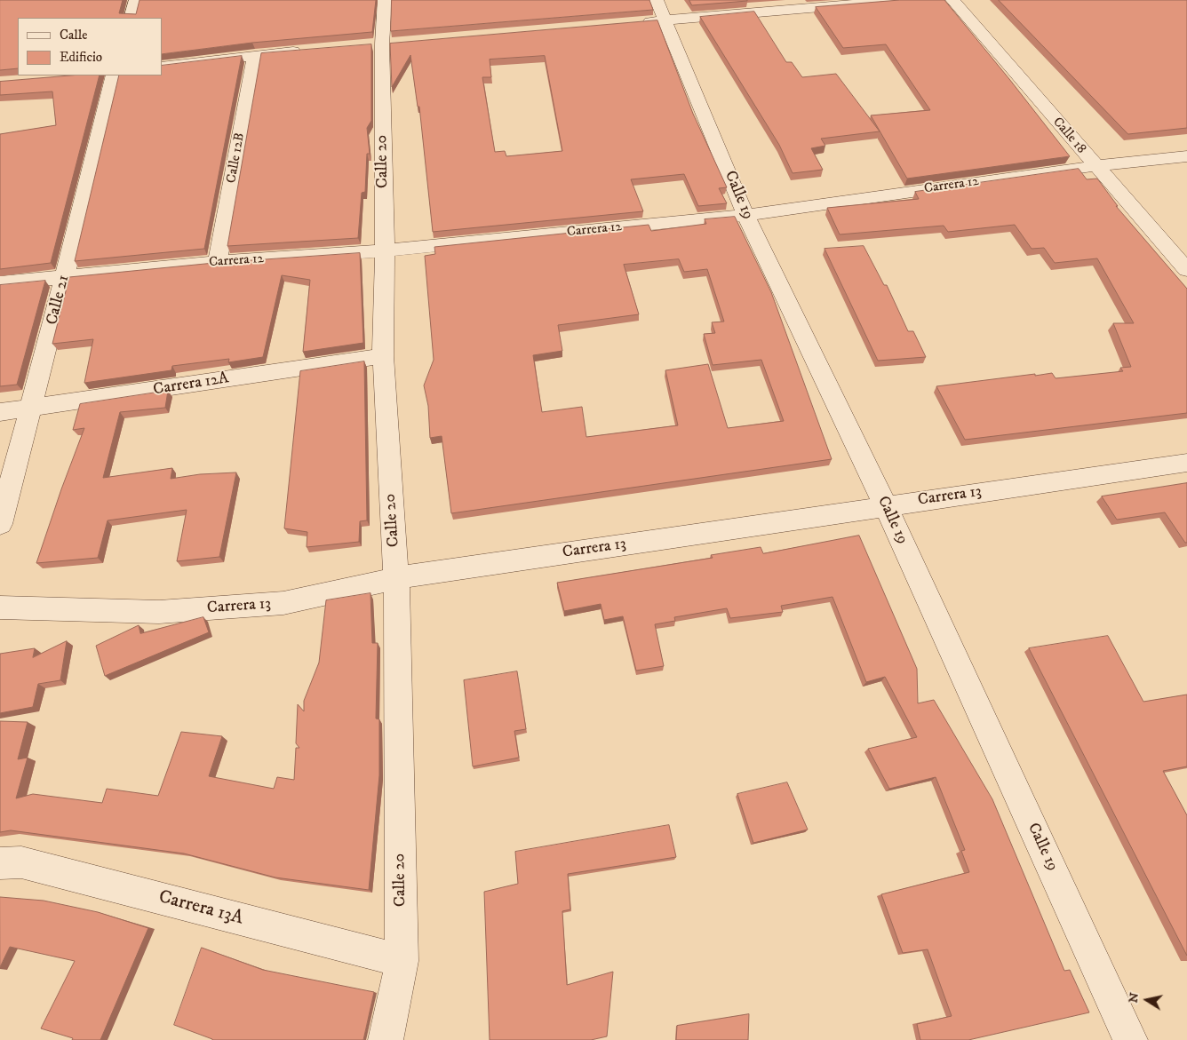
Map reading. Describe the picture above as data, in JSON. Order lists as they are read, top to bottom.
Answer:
{
  "streets": {
    "street": [
      "Calle 18",
      "Calle 12B",
      "Calle 20",
      "Carrera 12",
      "Calle 19",
      "Calle 21",
      "Carrera 12A",
      "Carrera 13",
      "Carrera 13A"
    ]
  },
  "crossings": [
    ["Calle 18", "Carrera 12"],
    ["Calle 12B", "Carrera 12"],
    ["Calle 20", "Carrera 12"],
    ["Calle 20", "Carrera 12A"],
    ["Calle 20", "Carrera 13"],
    ["Calle 20", "Carrera 13A"],
    ["Carrera 12", "Calle 19"],
    ["Carrera 12", "Calle 21"],
    ["Calle 19", "Carrera 13"],
    ["Calle 21", "Carrera 12A"]
  ],
  "legend": ["Calle", "Edificio"],
  "north": "left"
}
